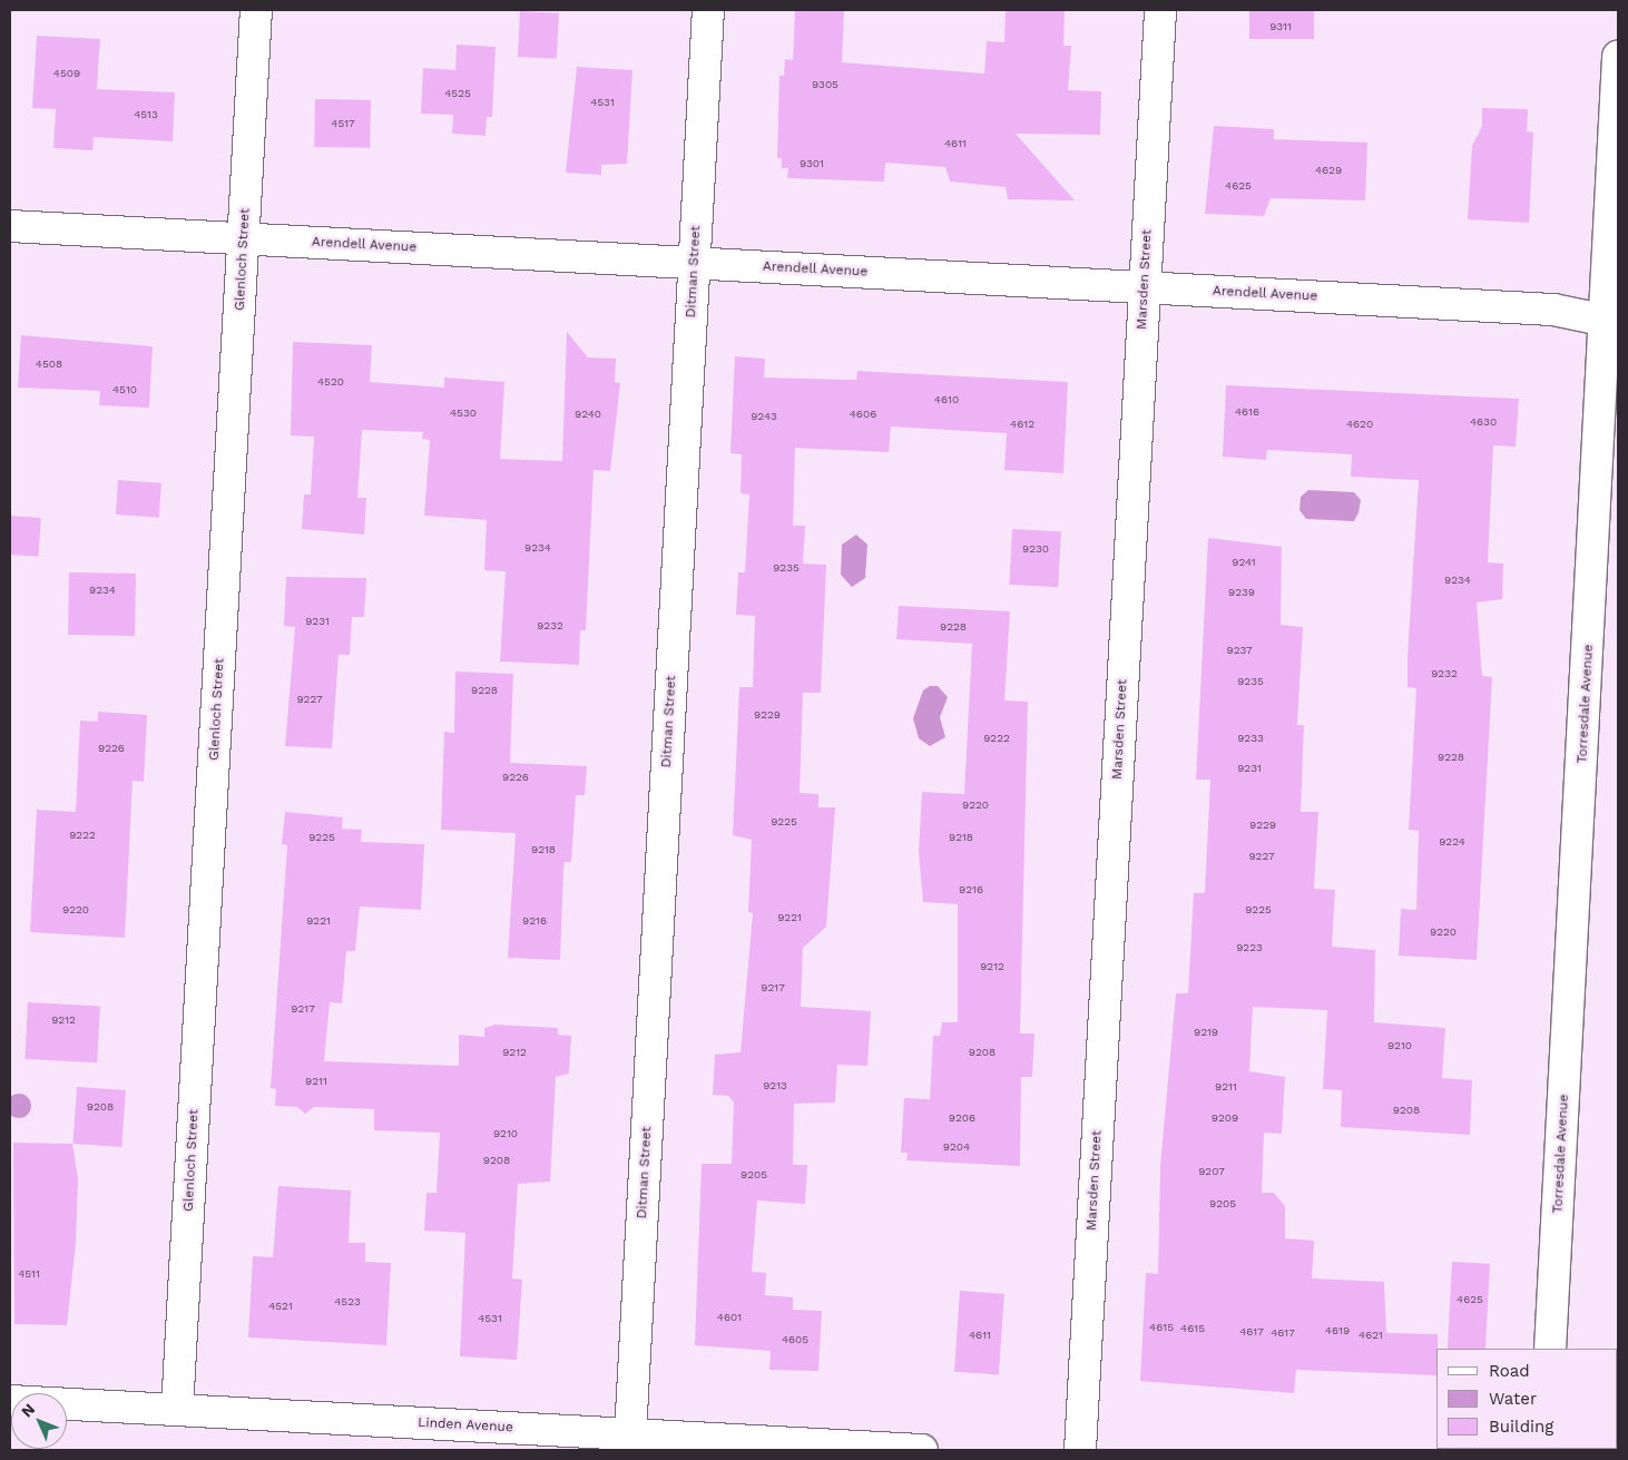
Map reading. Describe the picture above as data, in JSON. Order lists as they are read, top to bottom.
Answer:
{
  "streets": {
    "street": [
      "Arendell Avenue",
      "Glenloch Street",
      "Ditman Street",
      "Marsden Street",
      "Torresdale Avenue",
      "Linden Avenue"
    ]
  },
  "crossings": [
    ["Arendell Avenue", "Glenloch Street"],
    ["Arendell Avenue", "Ditman Street"],
    ["Arendell Avenue", "Marsden Street"],
    ["Arendell Avenue", "Torresdale Avenue"],
    ["Glenloch Street", "Linden Avenue"],
    ["Ditman Street", "Linden Avenue"]
  ],
  "house_numbers": [
    "9311",
    "4509",
    "9305",
    "4525",
    "4531",
    "4513",
    "4517",
    "4611",
    "9301",
    "4629",
    "4625",
    "4508",
    "4520",
    "4510",
    "4610",
    "4616",
    "4530",
    "9240",
    "4606",
    "9243",
    "4630",
    "4612",
    "4620",
    "9234",
    "9230",
    "9241",
    "9235",
    "9234",
    "9234",
    "9239",
    "9231",
    "9232",
    "9228",
    "9237",
    "9232",
    "9235",
    "9228",
    "9227",
    "9229",
    "9222",
    "9233",
    "9226",
    "9228",
    "9231",
    "9226",
    "9220",
    "9225",
    "9229",
    "9222",
    "9225",
    "9218",
    "9224",
    "9218",
    "9227",
    "9216",
    "9220",
    "9225",
    "9221",
    "9221",
    "9216",
    "9220",
    "9223",
    "9212",
    "9217",
    "9217",
    "9212",
    "9219",
    "9210",
    "9212",
    "9208",
    "9211",
    "9213",
    "9211",
    "9208",
    "9208",
    "9206",
    "9209",
    "9210",
    "9204",
    "9208",
    "9207",
    "9205",
    "9205",
    "4511",
    "4625",
    "4523",
    "4521",
    "4601",
    "4531",
    "4615",
    "4615",
    "4619",
    "4617",
    "4617",
    "4611",
    "4621",
    "4605"
  ],
  "legend": ["Road", "Water", "Building"],
  "north": "top left"
}
